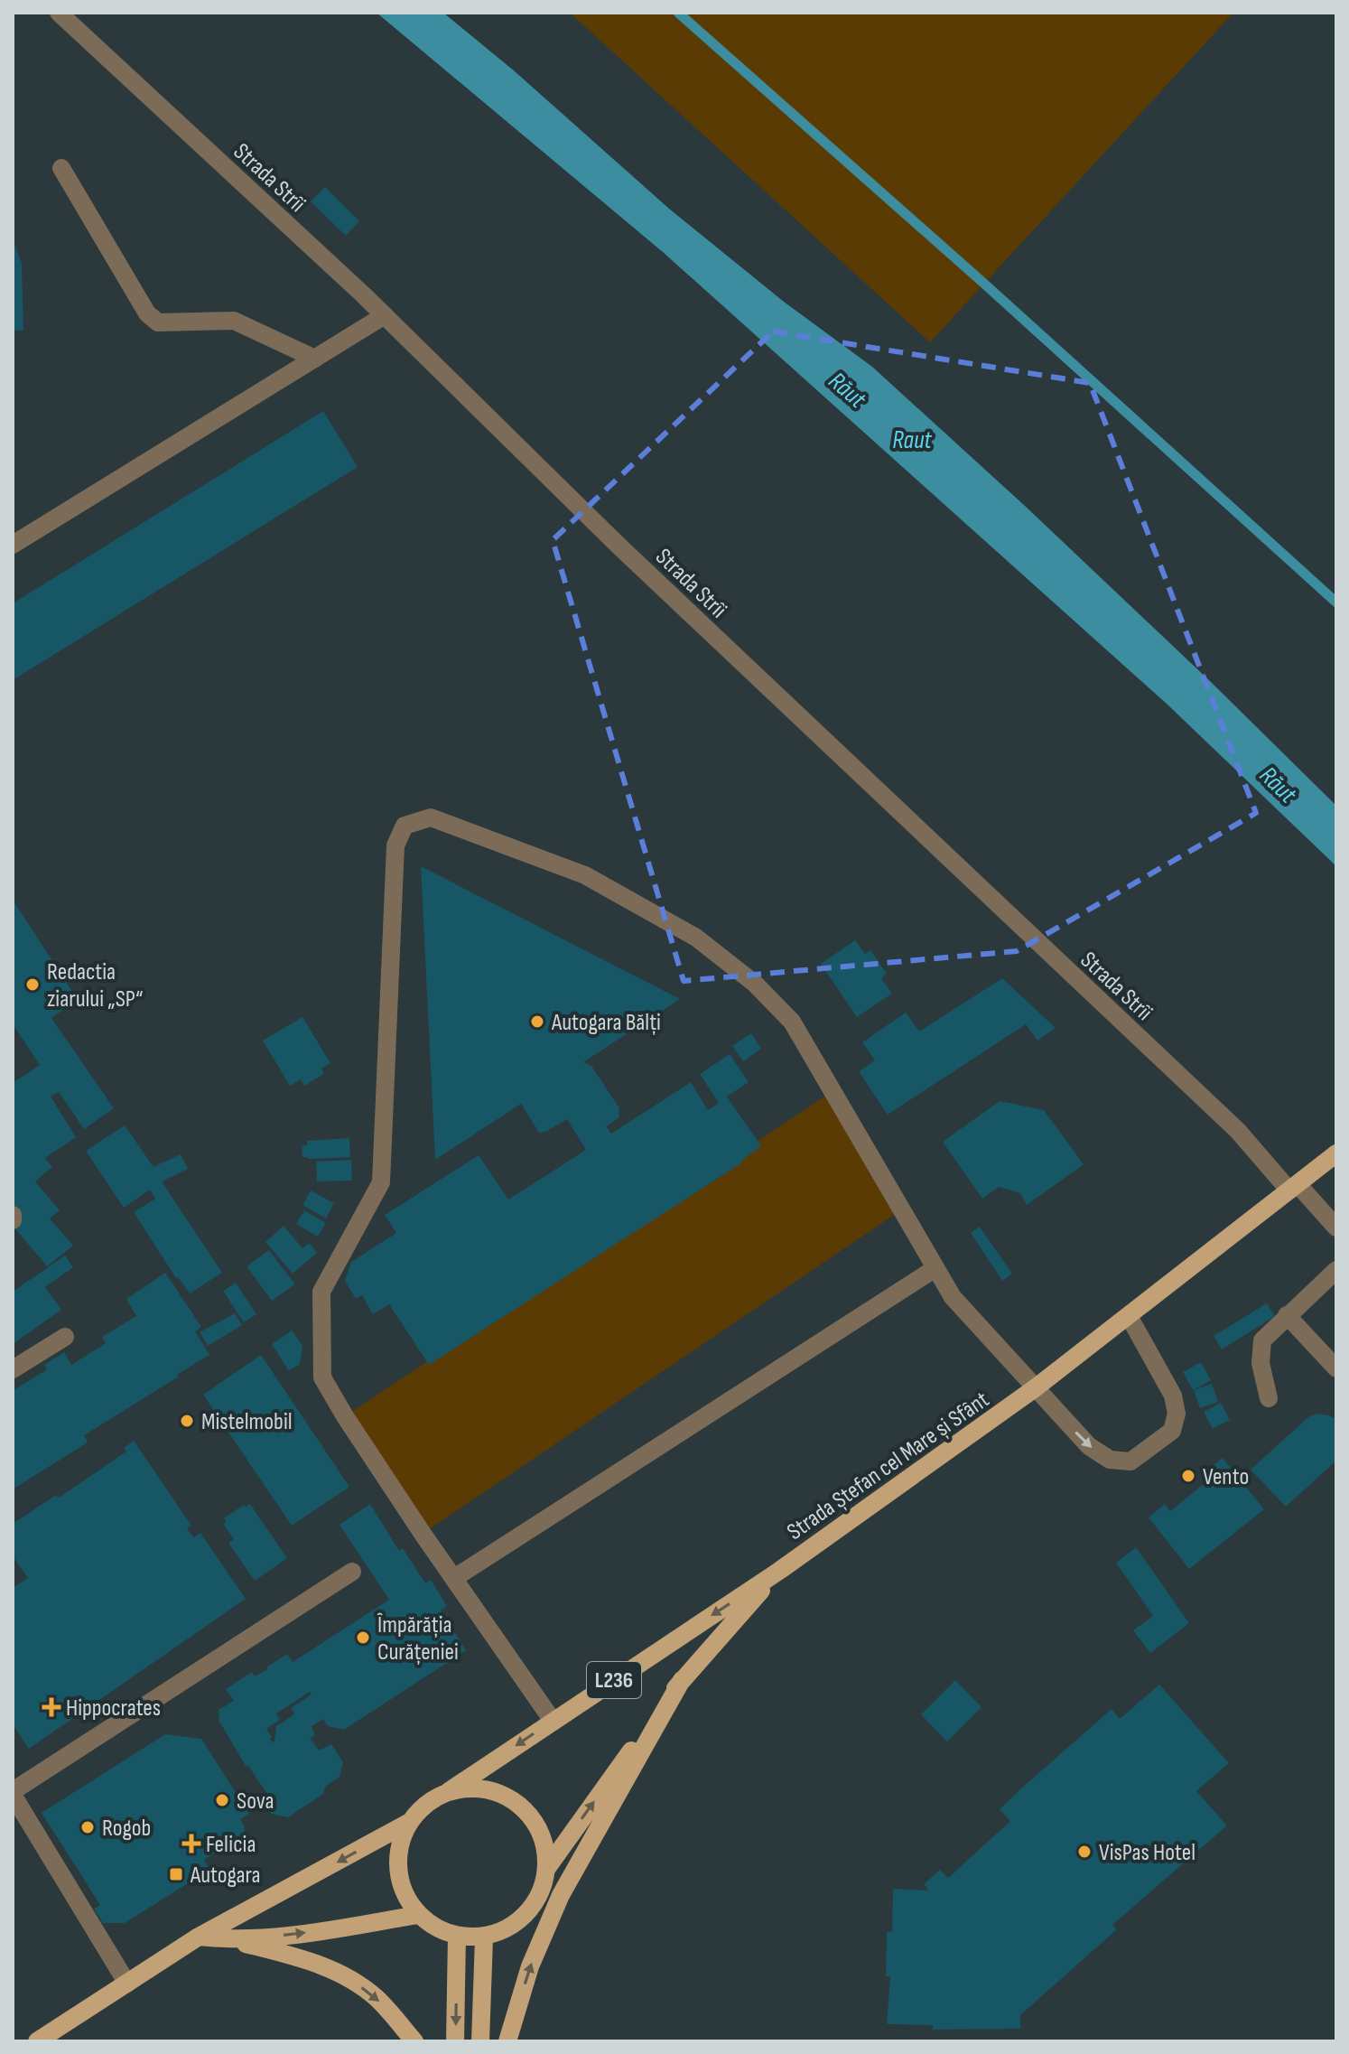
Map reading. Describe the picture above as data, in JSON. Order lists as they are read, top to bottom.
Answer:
{
  "streets": {
    "main road": ["Strada Ștefan cel Mare și Sfânt", "L236"],
    "street": ["Strada Strîi"]
  },
  "crossings": [
    ["Strada Strîi", "Strada Ștefan cel Mare și Sfânt"],
    ["Strada Ștefan cel Mare și Sfânt", "L236"]
  ],
  "water": ["Răut", "Raut"],
  "places": {
    "other": [
      "Redactia ziarului „SP“",
      "Autogara Bălți",
      "Mistelmobil",
      "Vento",
      "Împărăția Curățeniei",
      "Sova",
      "Rogob",
      "VisPas Hotel"
    ],
    "health": ["Hippocrates", "Felicia"],
    "transit": ["Autogara"]
  }
}
